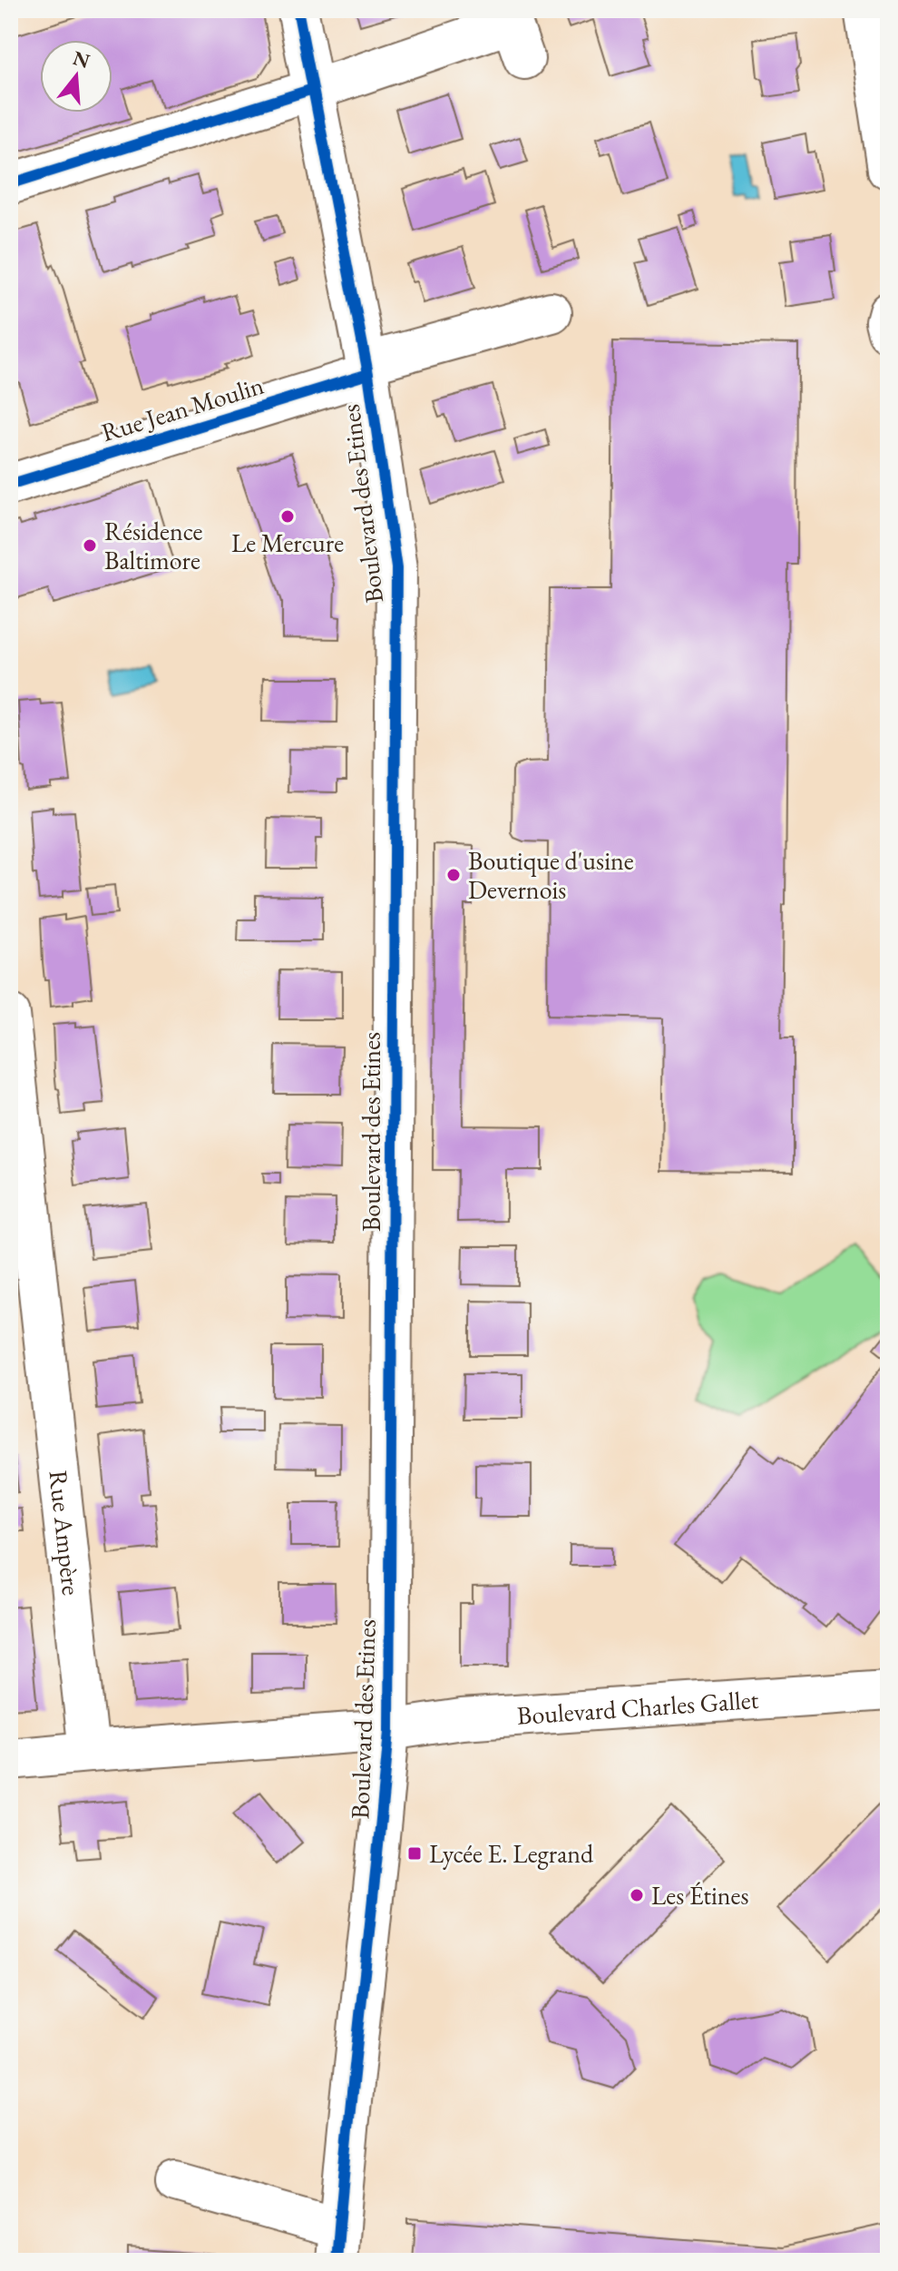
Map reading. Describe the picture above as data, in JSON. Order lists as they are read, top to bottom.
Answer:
{
  "streets": {
    "street": [
      "Rue Jean Moulin",
      "Boulevard des Etines",
      "Rue Ampère",
      "Boulevard Charles Gallet"
    ]
  },
  "crossings": [
    ["Rue Jean Moulin", "Boulevard des Etines"],
    ["Boulevard des Etines", "Boulevard Charles Gallet"]
  ],
  "places": {
    "other": [
      "Le Mercure",
      "Résidence Baltimore",
      "Boutique d'usine Devernois",
      "Les Étines"
    ],
    "transit": ["Lycée E. Legrand"]
  },
  "north": "top"
}
